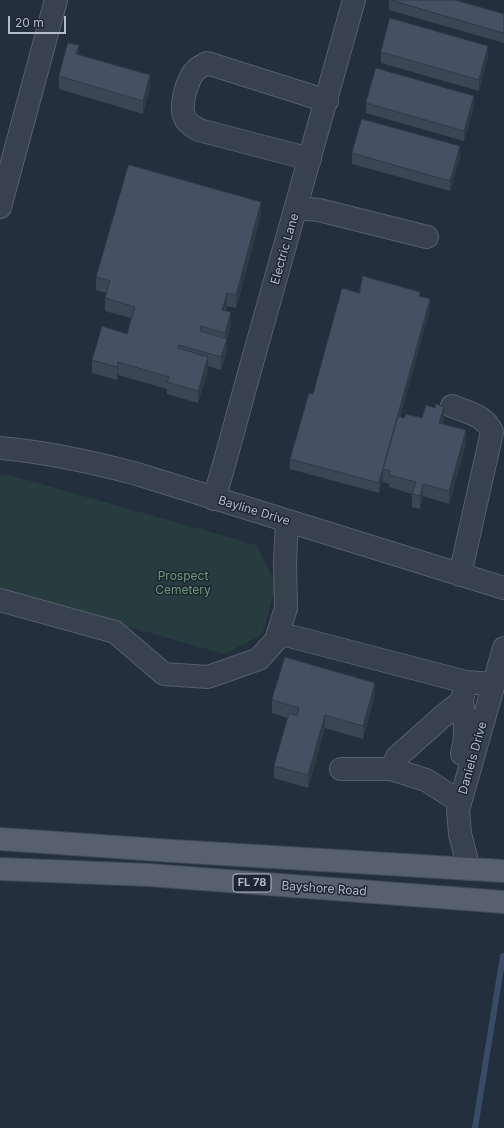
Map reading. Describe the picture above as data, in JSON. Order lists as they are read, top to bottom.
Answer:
{
  "streets": {
    "main road": ["FL 78", "Bayshore Road"],
    "street": ["Electric Lane", "Bayline Drive", "Daniels Drive"]
  },
  "crossings": [
    ["Electric Lane", "Bayline Drive"],
    ["Daniels Drive", "FL 78"]
  ],
  "parks": ["Prospect Cemetery"],
  "scale_bar": "20 m"
}
